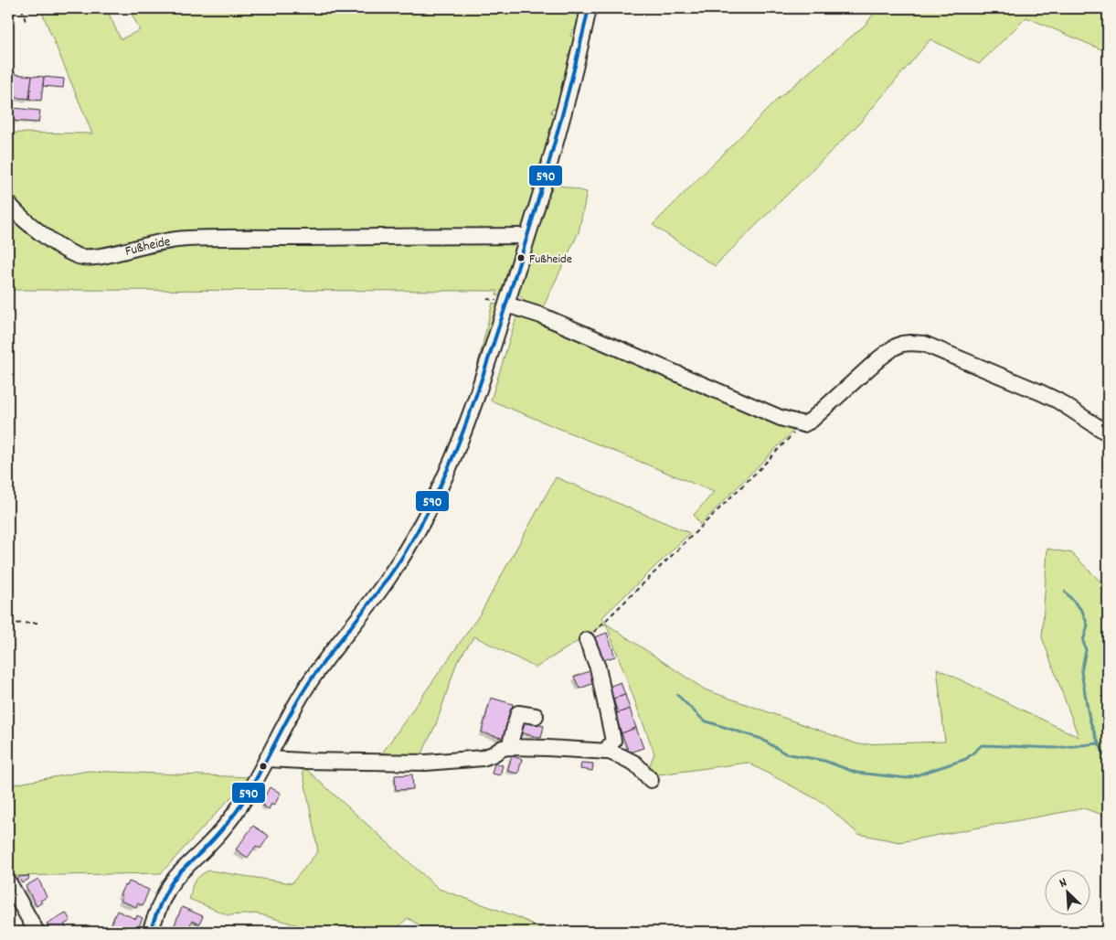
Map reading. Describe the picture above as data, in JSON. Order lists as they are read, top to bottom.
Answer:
{
  "streets": {
    "street": ["Fußheide"]
  },
  "places": ["Fußheide"],
  "lines": ["transit line 590"],
  "north": "top left"
}
